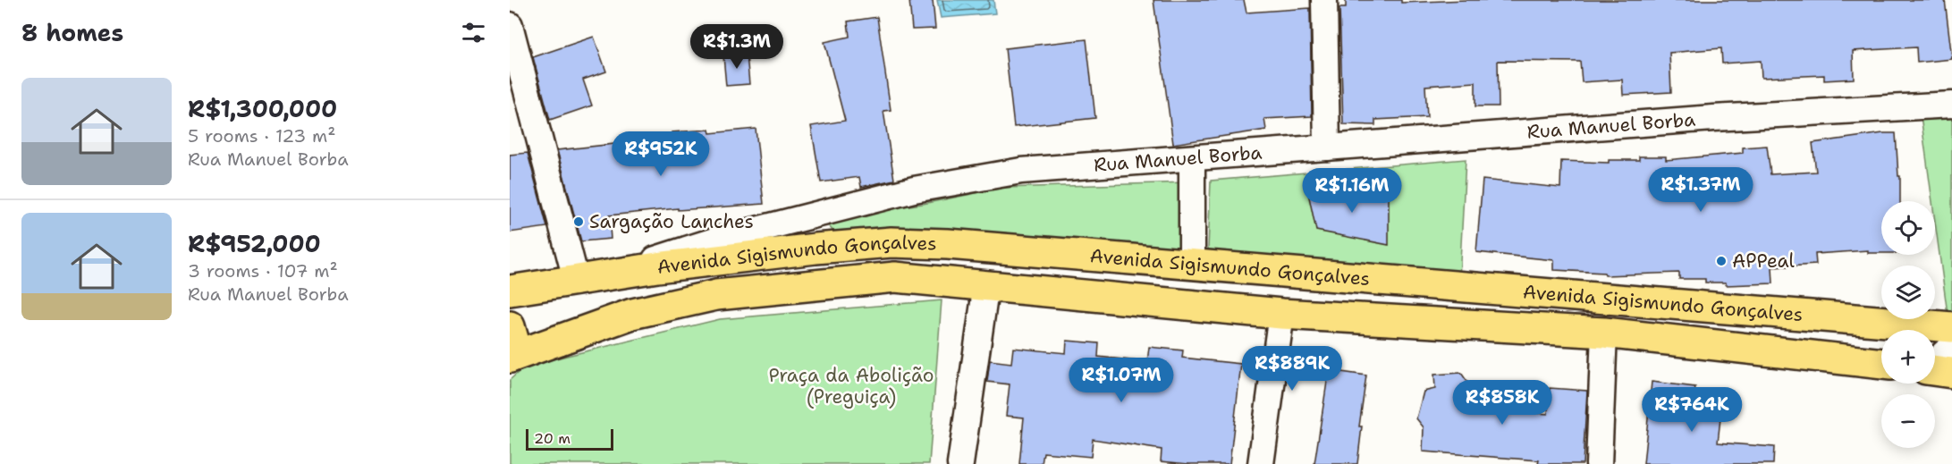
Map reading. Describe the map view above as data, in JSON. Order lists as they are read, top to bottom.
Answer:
{
  "streets": {
    "main road": ["Avenida Sigismundo Gonçalves"],
    "street": ["Rua Manuel Borba"]
  },
  "crossings": [
    ["Rua Manuel Borba", "Avenida Sigismundo Gonçalves"]
  ],
  "parks": ["Praça da Abolição (Preguiça)"],
  "places": ["Sargação Lanches", "APPeal"],
  "scale_bar": "20 m",
  "page": {
    "heading": "8 homes",
    "price": [
      "R$1.3M",
      "R$952K",
      "R$1.37M",
      "R$1.16M",
      "R$889K",
      "R$1.07M",
      "R$858K",
      "R$764K"
    ],
    "list": [
      {
        "name": "R$1,300,000",
        "note": "5 rooms · 123 m² · Rua Manuel Borba"
      },
      {
        "name": "R$952,000",
        "note": "3 rooms · 107 m² · Rua Manuel Borba"
      }
    ],
    "map_buttons": ["+", "−"],
    "scale": "20 m"
  }
}
